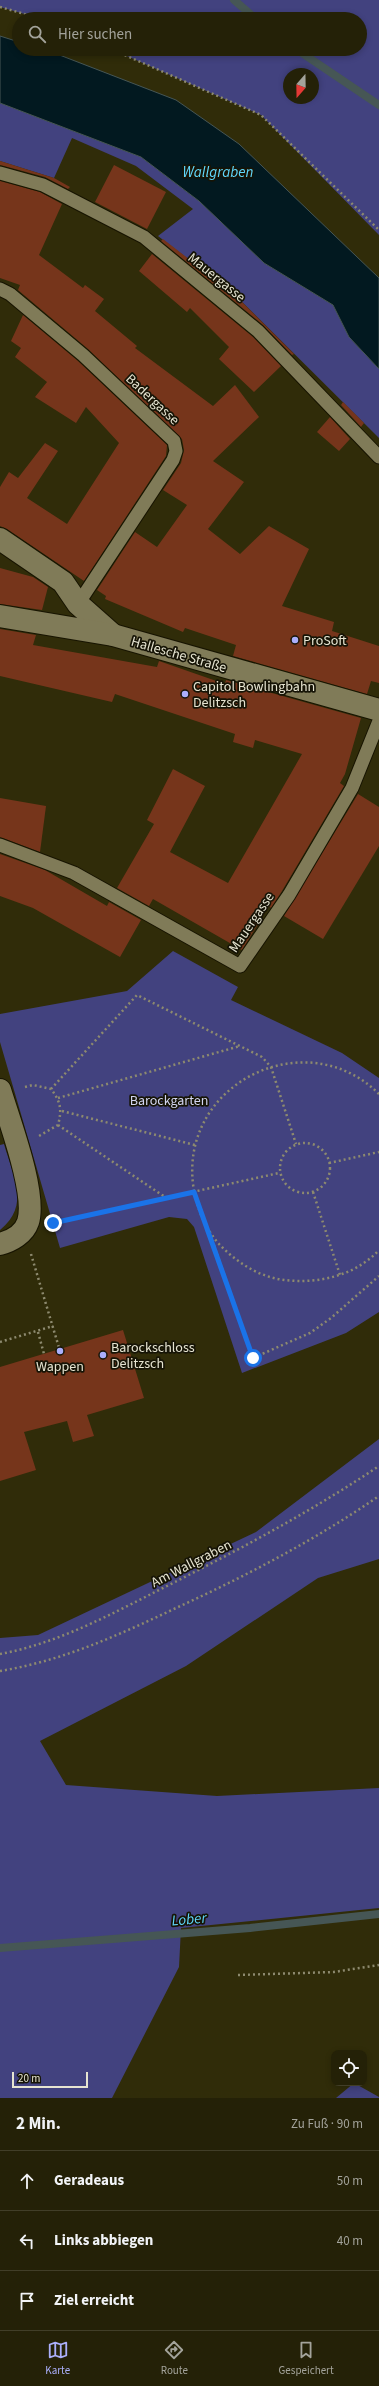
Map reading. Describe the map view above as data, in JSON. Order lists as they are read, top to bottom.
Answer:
{
  "streets": {
    "street": ["Hallesche Straße"],
    "lane": ["Mauergasse", "Badergasse"],
    "path": ["Am Wallgraben"]
  },
  "water": ["Wallgraben", "Lober"],
  "parks": ["Barockgarten"],
  "places": [
    "ProSoft",
    "Capitol Bowlingbahn Delitzsch",
    "Wappen",
    "Barockschloss Delitzsch"
  ],
  "scale_bar": "20 m",
  "north": "bottom",
  "page": {
    "search": "Hier suchen",
    "scale": "20 m",
    "heading": ["2 Min.", "Zu Fuß · 90 m"],
    "list": [
      ["Geradeaus", "50 m"],
      ["Links abbiegen", "40 m"],
      "Ziel erreicht"
    ],
    "nav": ["Karte", "Route", "Gespeichert"]
  }
}
